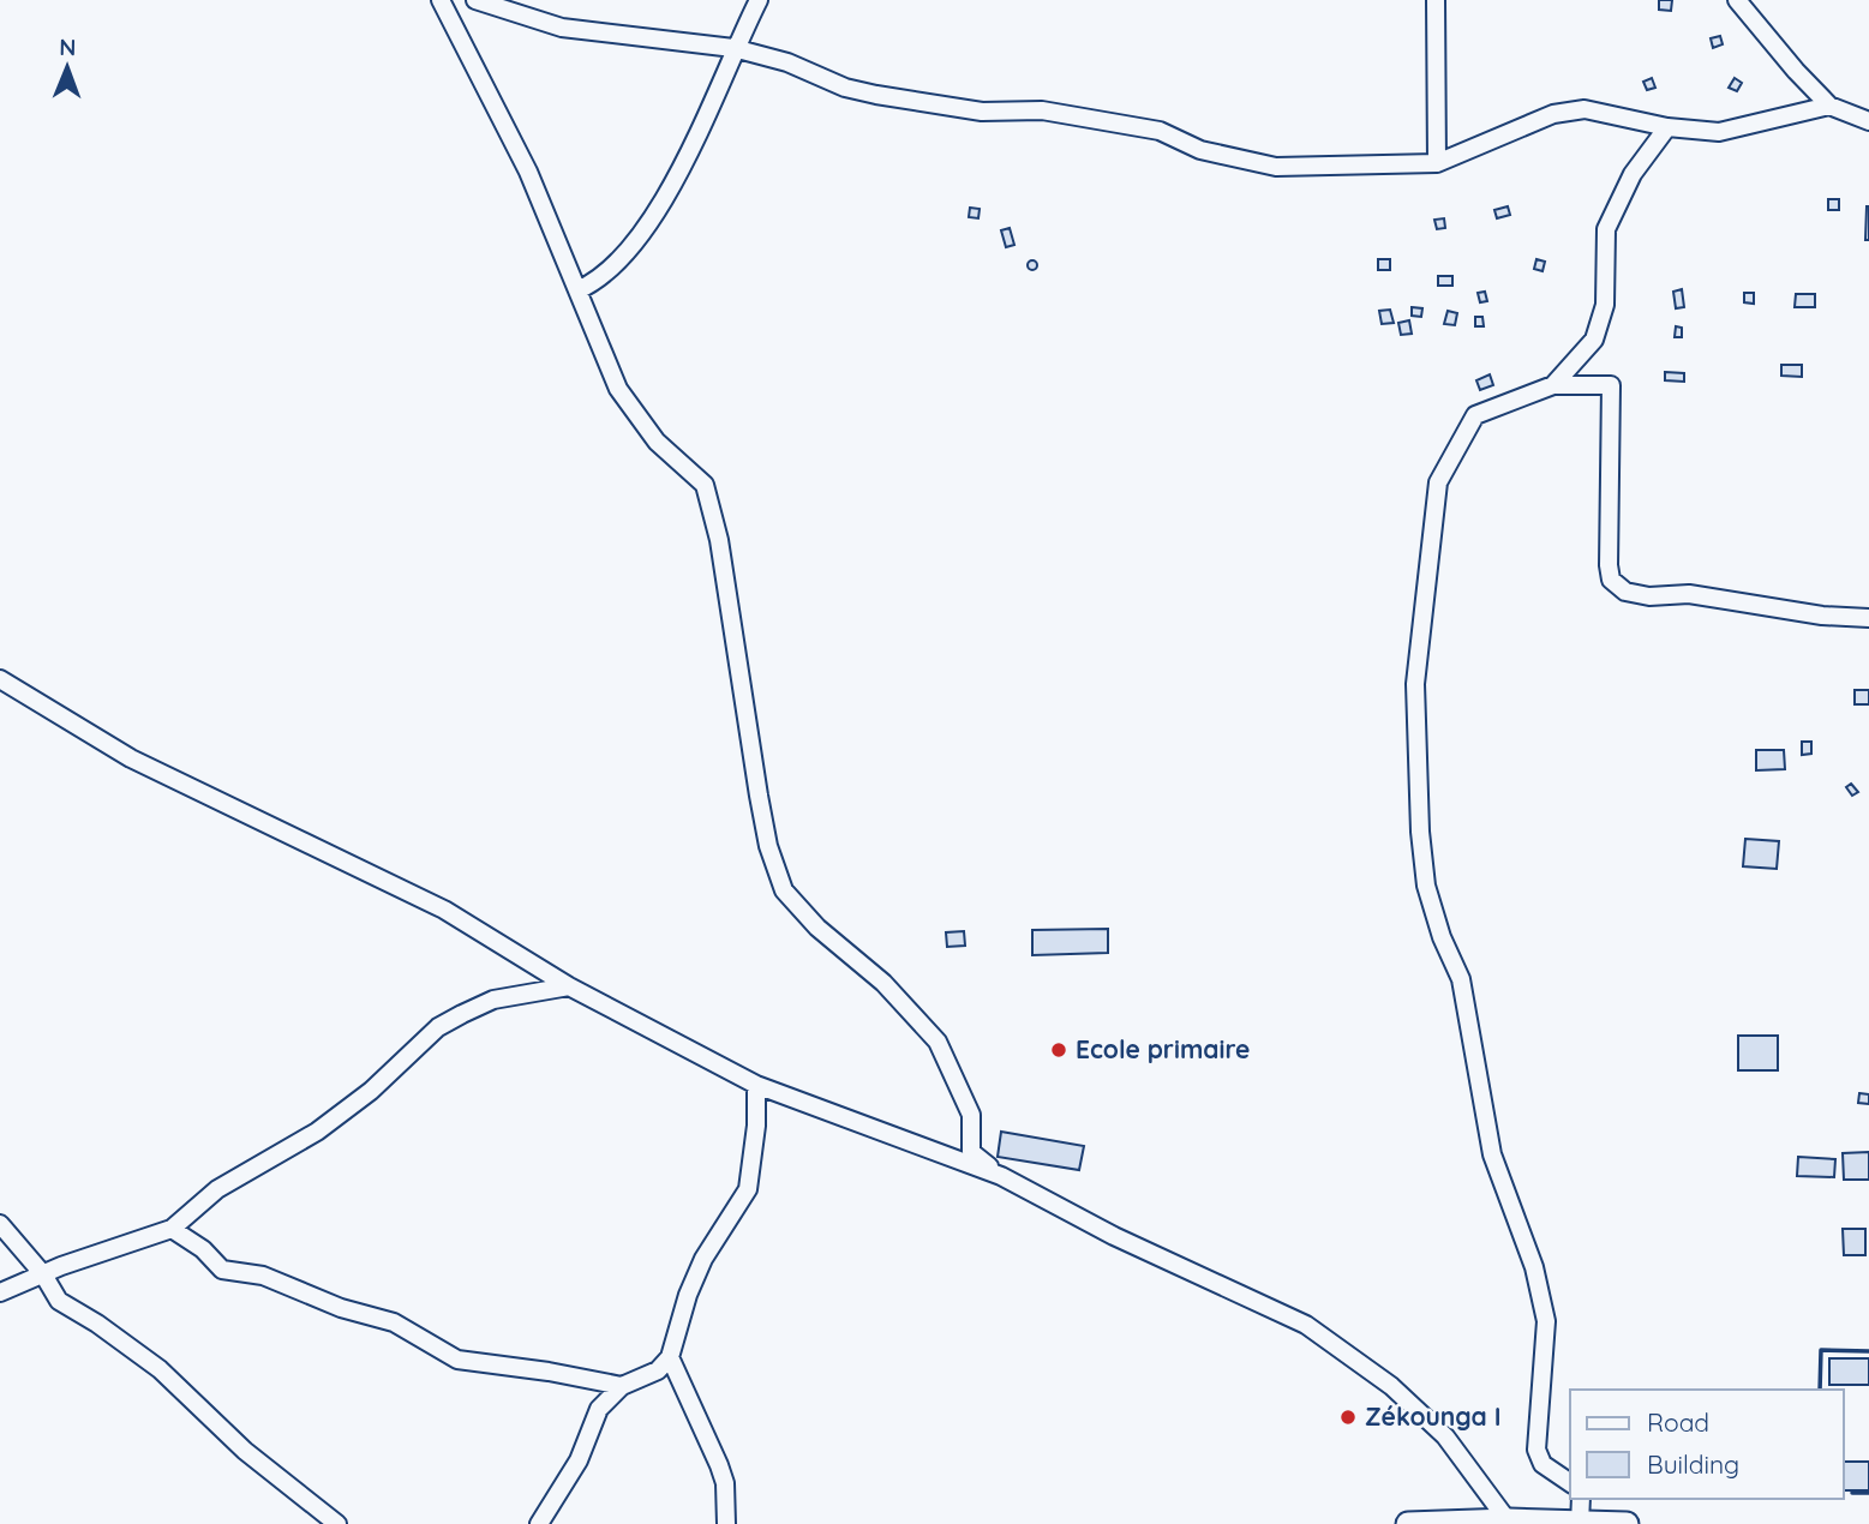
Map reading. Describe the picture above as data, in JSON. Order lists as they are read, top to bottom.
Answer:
{
  "places": ["Ecole primaire", "Zékounga I"],
  "legend": ["Road", "Building"],
  "north": "top"
}
